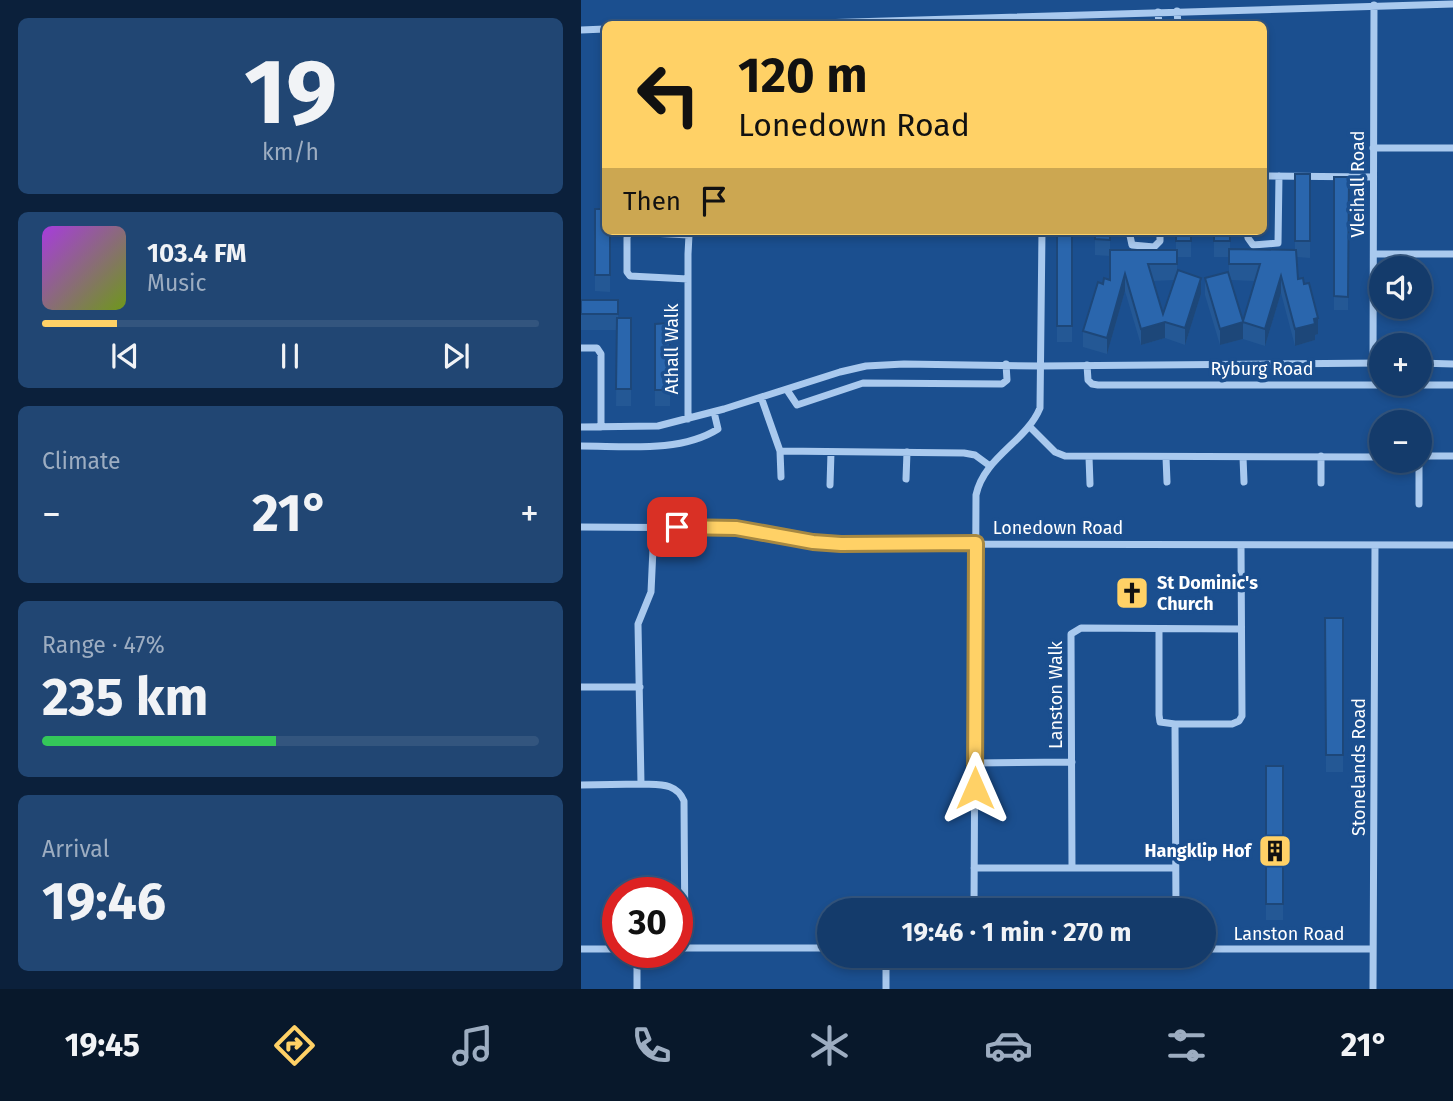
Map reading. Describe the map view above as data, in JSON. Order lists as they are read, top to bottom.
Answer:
{
  "streets": {
    "street": [
      "Vleihall Road",
      "Athall Walk",
      "Ryburg Road",
      "Lonedown Road",
      "Lanston Walk",
      "Stonelands Road",
      "Lanston Road"
    ]
  },
  "crossings": [
    ["Athall Walk", "Ryburg Road"],
    ["Lonedown Road", "Stonelands Road"],
    ["Stonelands Road", "Lanston Road"]
  ],
  "places": {
    "church": ["St Dominic's Church"],
    "building": ["Hangklip Hof"]
  },
  "page": {
    "tile": [
      ["19", "km/h"],
      "Climate",
      ["Range · 47%", "235 km"],
      ["Arrival", "19:46"]
    ],
    "turn": ["120 m", "Lonedown Road"],
    "then": "Then",
    "song": ["103.4 FM", "Music"],
    "map_buttons": ["+", "−"],
    "heat": ["−", "21°", "+"],
    "limit": "30",
    "trip": "19:46 · 1 min · 270 m",
    "tabs": ["19:45", "21°"]
  }
}
